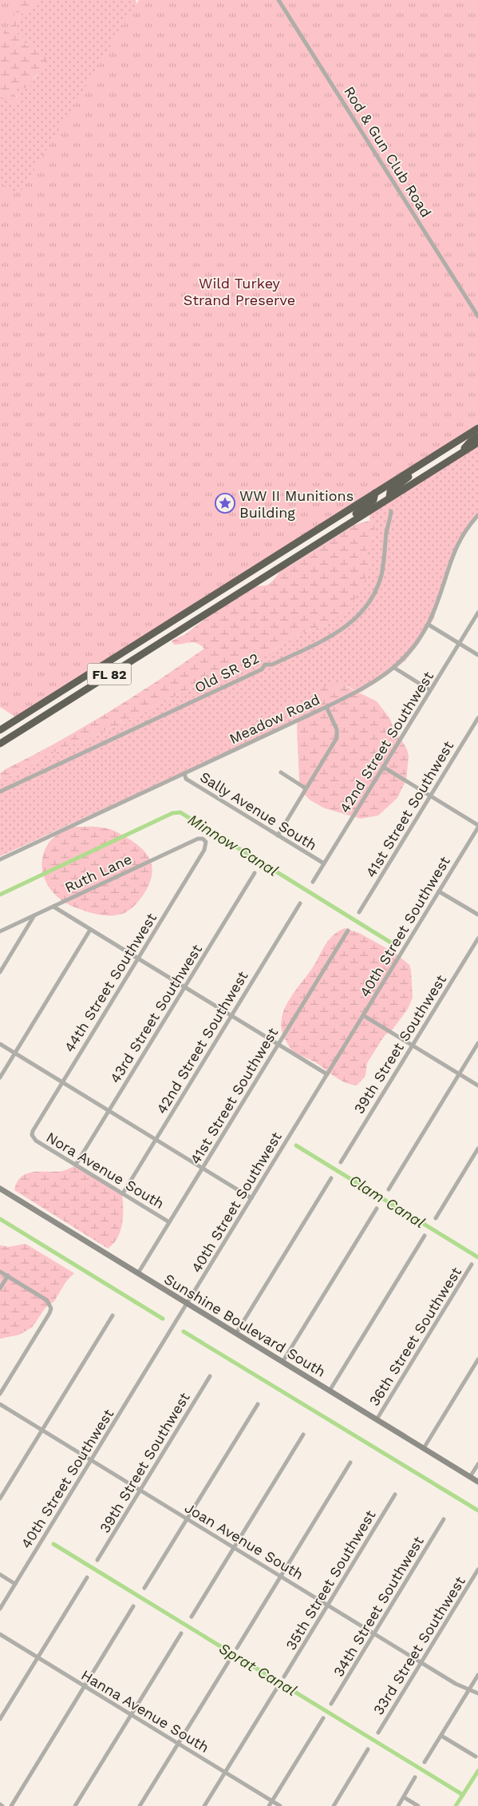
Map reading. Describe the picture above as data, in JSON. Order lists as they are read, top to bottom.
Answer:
{
  "streets": {
    "highway": ["FL 82"],
    "street": [
      "Rod & Gun Club Road",
      "Old SR 82",
      "Meadow Road",
      "42nd Street Southwest",
      "41st Street Southwest",
      "Sally Avenue South",
      "Ruth Lane",
      "40th Street Southwest",
      "44th Street Southwest",
      "43rd Street Southwest",
      "39th Street Southwest",
      "Nora Avenue South",
      "Sunshine Boulevard South",
      "36th Street Southwest",
      "Joan Avenue South",
      "35th Street Southwest",
      "34th Street Southwest",
      "33rd Street Southwest",
      "Hanna Avenue South"
    ]
  },
  "crossings": [
    ["Meadow Road", "Sally Avenue South"],
    ["42nd Street Southwest", "Sally Avenue South"],
    ["42nd Street Southwest", "Nora Avenue South"],
    ["41st Street Southwest", "Nora Avenue South"],
    ["41st Street Southwest", "Sunshine Boulevard South"],
    ["Ruth Lane", "44th Street Southwest"],
    ["40th Street Southwest", "Sunshine Boulevard South"],
    ["40th Street Southwest", "Joan Avenue South"],
    ["44th Street Southwest", "Nora Avenue South"],
    ["43rd Street Southwest", "Nora Avenue South"],
    ["39th Street Southwest", "Joan Avenue South"],
    ["Sunshine Boulevard South", "36th Street Southwest"],
    ["Joan Avenue South", "35th Street Southwest"],
    ["Joan Avenue South", "34th Street Southwest"],
    ["Joan Avenue South", "33rd Street Southwest"]
  ],
  "water": ["Minnow Canal", "Clam Canal", "Sprat Canal"],
  "parks": ["Wild Turkey Strand Preserve"],
  "places": {
    "place": ["WW II Munitions Building"]
  }
}
